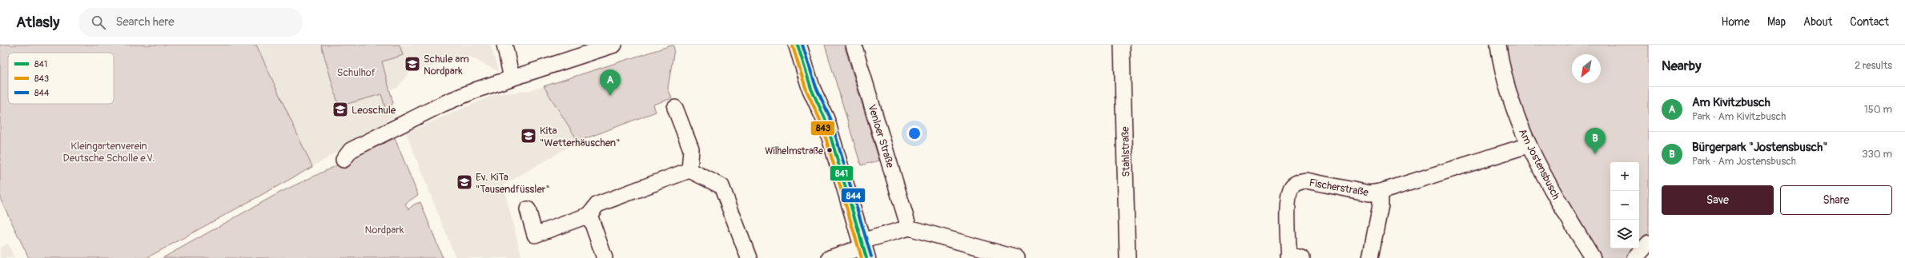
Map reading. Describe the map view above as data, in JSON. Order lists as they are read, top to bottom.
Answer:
{
  "streets": {
    "street": [
      "Venloer Straße",
      "Stahlstraße",
      "Am Jostensbusch",
      "Fischerstraße"
    ]
  },
  "crossings": [
    ["Am Jostensbusch", "Fischerstraße"]
  ],
  "parks": ["Schulhof", "Kleingartenverein Deutsche Scholle e.V.", "Nordpark"],
  "places": {
    "school or university": [
      "Schule am Nordpark",
      "Leoschule",
      "Kita \"Wetterhäuschen\"",
      "Ev. KiTa \"Tausendfüssler\""
    ],
    "other": ["Wilhelmstraße"]
  },
  "lines": ["transit line 841", "transit line 844", "transit line 843"],
  "legend": ["841", "843", "844"],
  "north": "bottom left",
  "page": {
    "header": "Atlasly",
    "search": "Search here",
    "nav": [
      "Home",
      "Map",
      "About",
      "Contact"
    ],
    "heading": ["Nearby", "2 results"],
    "pins": ["A", "B"],
    "list": [
      {
        "mark": "A",
        "name": "Am Kivitzbusch",
        "note": "Park · Am Kivitzbusch",
        "value": "150 m"
      },
      {
        "mark": "B",
        "name": "Bürgerpark \"Jostensbusch\"",
        "note": "Park · Am Jostensbusch",
        "value": "330 m"
      }
    ],
    "map_buttons": ["+", "−"],
    "buttons": ["Save", "Share"]
  }
}
